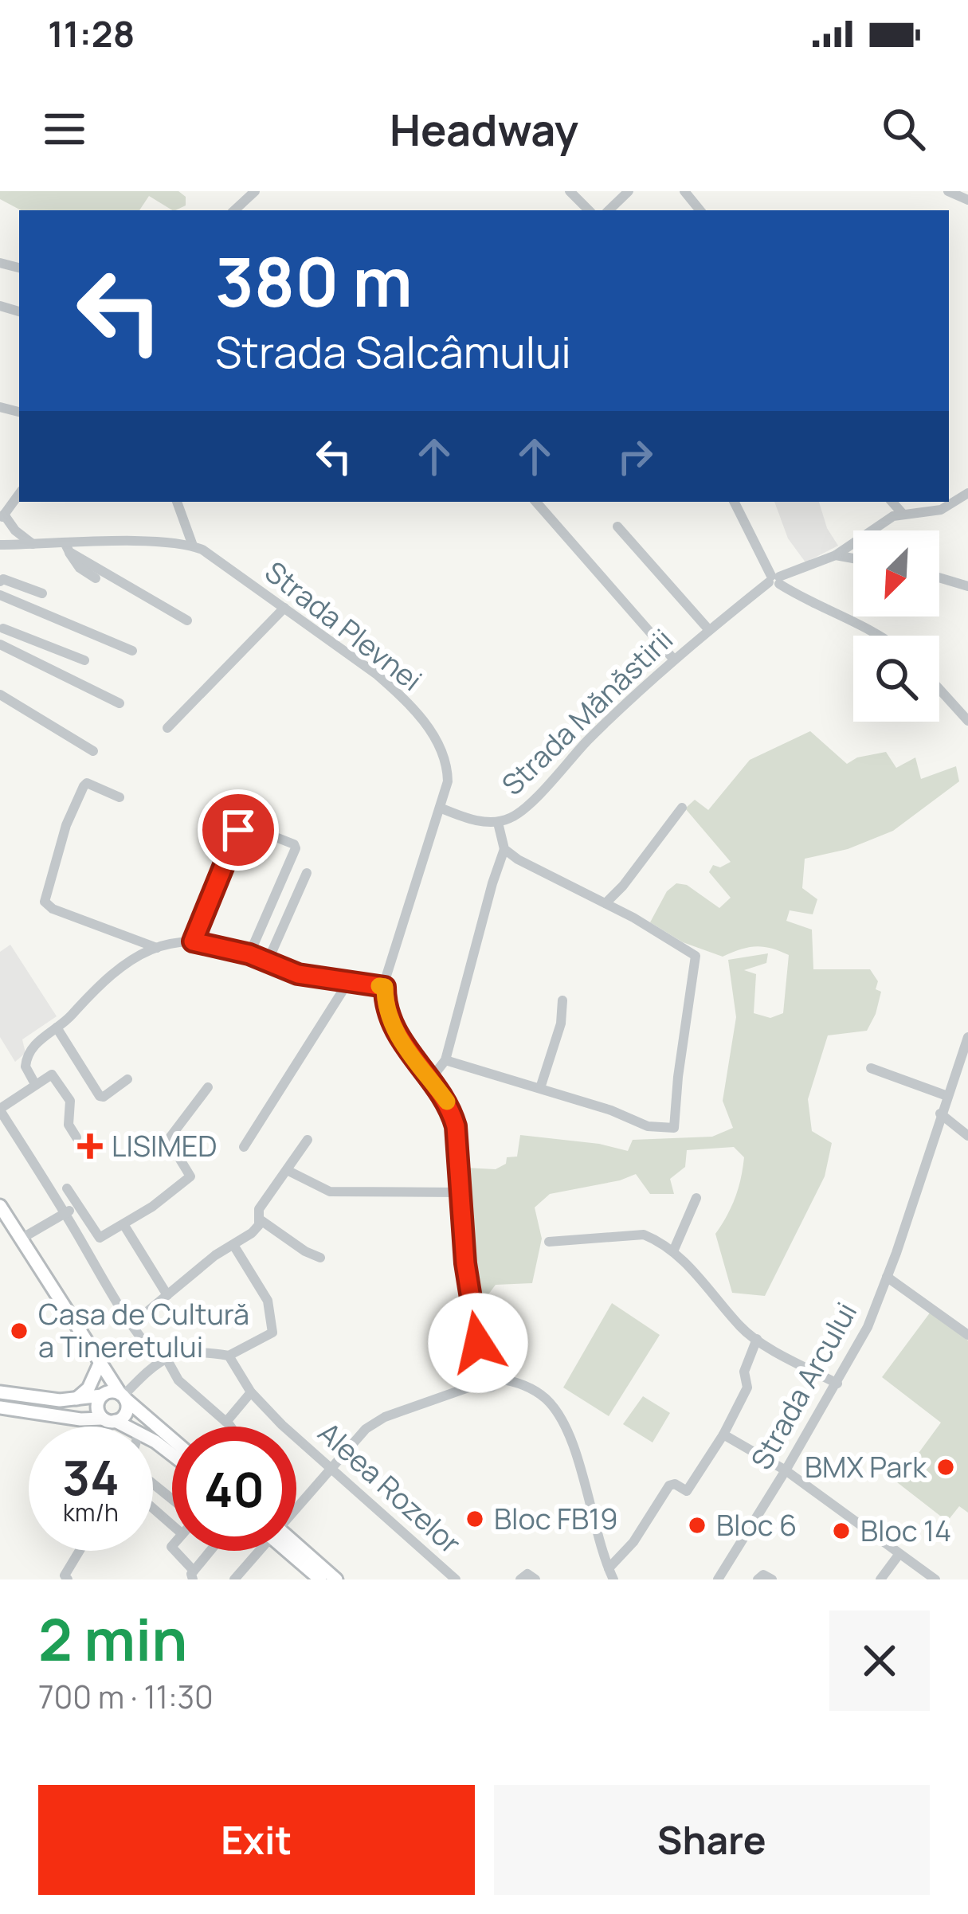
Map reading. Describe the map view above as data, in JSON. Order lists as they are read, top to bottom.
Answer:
{
  "streets": {
    "street": [
      "Strada Plevnei",
      "Strada Mănăstirii",
      "Strada Arcului",
      "Aleea Rozelor"
    ]
  },
  "crossings": [
    ["Strada Plevnei", "Strada Mănăstirii"]
  ],
  "places": {
    "health": ["LISIMED"],
    "other": [
      "Casa de Cultură a Tineretului",
      "BMX Park",
      "Bloc FB19",
      "Bloc 6",
      "Bloc 14"
    ]
  },
  "north": "bottom left",
  "page": {
    "status": "11:28",
    "header": "Headway",
    "turn": ["380 m", "Strada Salcâmului"],
    "speed": "34 km/h",
    "limit": "40",
    "heading": ["2 min", "700 m · 11:30"],
    "buttons": ["Exit", "Share"]
  }
}
